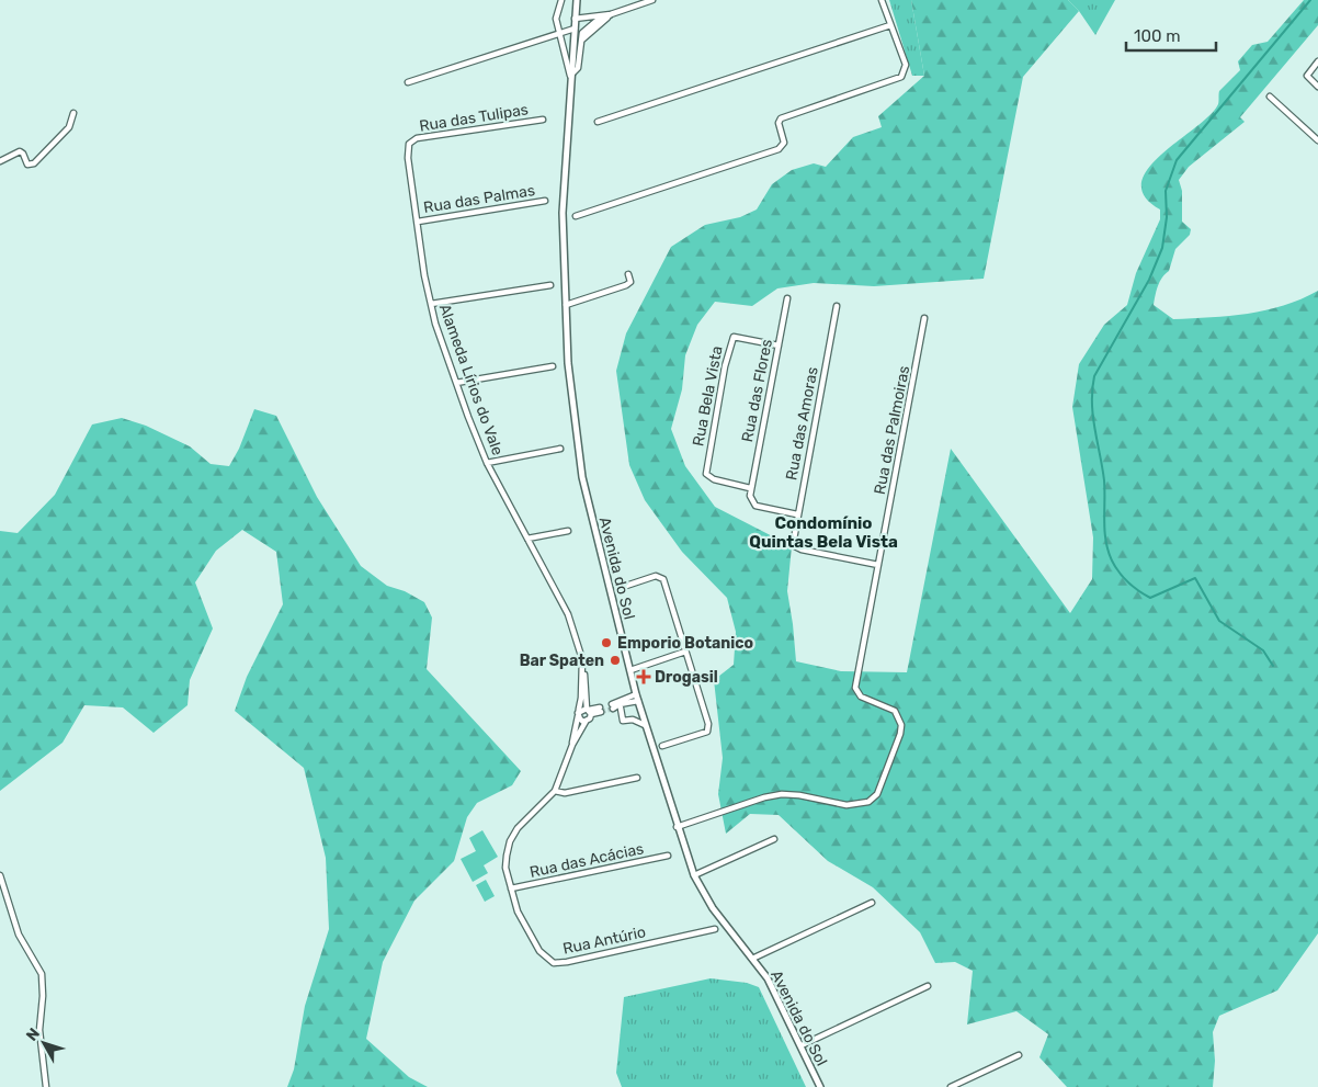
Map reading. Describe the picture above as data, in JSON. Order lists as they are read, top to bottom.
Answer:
{
  "streets": {
    "street": [
      "Rua das Tulipas",
      "Rua das Palmas",
      "Alameda Lírios do Vale",
      "Rua das Flores",
      "Rua Bela Vista",
      "Rua das Amoras",
      "Rua das Palmoiras",
      "Avenida do Sol",
      "Rua das Acácias",
      "Rua Antúrio"
    ]
  },
  "crossings": [
    ["Rua das Tulipas", "Alameda Lírios do Vale"],
    ["Rua das Palmas", "Alameda Lírios do Vale"],
    ["Alameda Lírios do Vale", "Rua Antúrio"],
    ["Rua das Flores", "Rua Bela Vista"],
    ["Rua das Amoras", "Rua das Palmoiras"],
    ["Rua das Palmoiras", "Avenida do Sol"],
    ["Rua das Acácias", "Rua Antúrio"]
  ],
  "districts": ["Condomínio Quintas Bela Vista"],
  "places": {
    "other": ["Emporio Botanico", "Bar Spaten"],
    "health": ["Drogasil"]
  },
  "scale_bar": "100 m",
  "north": "top left"
}
